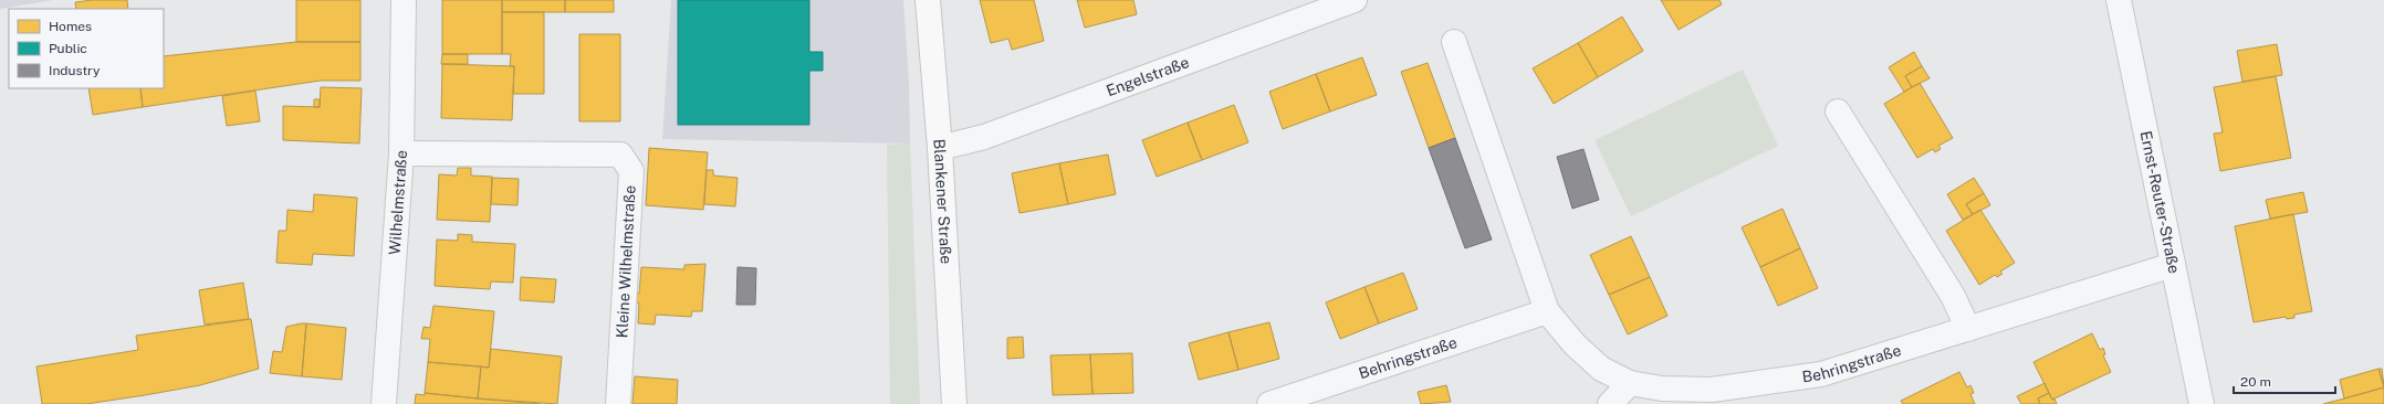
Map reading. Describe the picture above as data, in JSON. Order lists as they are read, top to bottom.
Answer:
{
  "streets": {
    "main road": ["Blankener Straße"],
    "street": [
      "Engelstraße",
      "Wilhelmstraße",
      "Ernst-Reuter-Straße",
      "Kleine Wilhelmstraße",
      "Behringstraße"
    ]
  },
  "crossings": [
    ["Engelstraße", "Blankener Straße"],
    ["Wilhelmstraße", "Kleine Wilhelmstraße"],
    ["Ernst-Reuter-Straße", "Behringstraße"]
  ],
  "legend": ["Homes", "Public", "Industry"],
  "scale_bar": "20 m"
}
